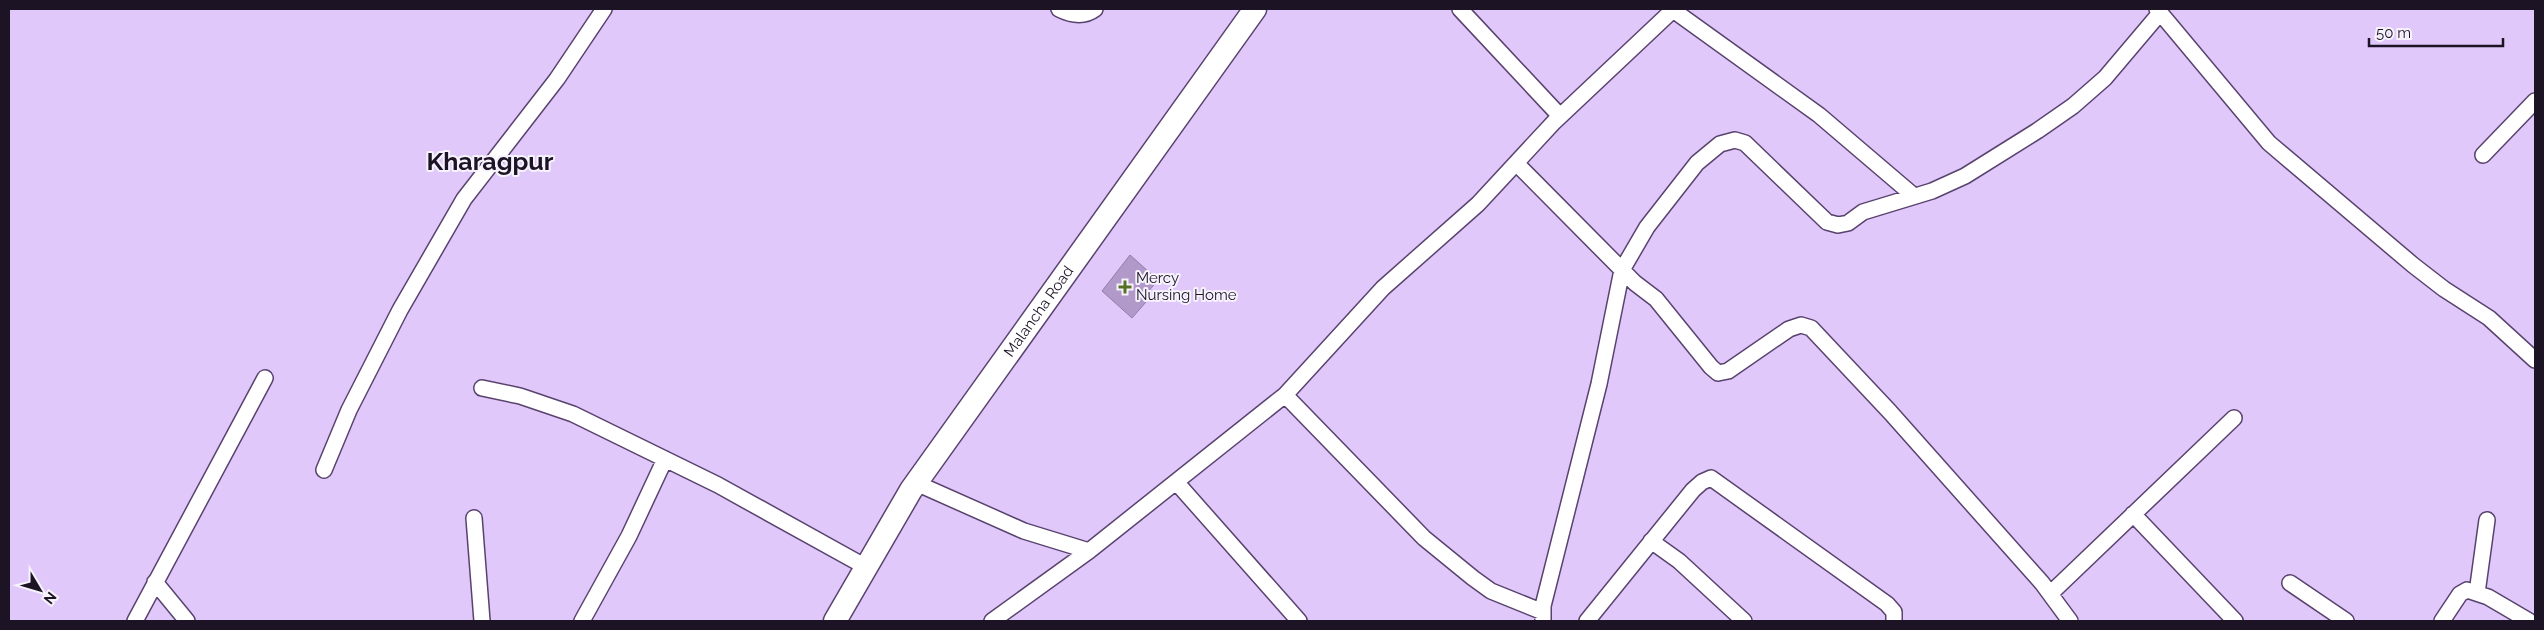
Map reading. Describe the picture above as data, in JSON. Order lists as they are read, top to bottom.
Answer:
{
  "streets": {
    "street": ["Malancha Road"]
  },
  "districts": ["Kharagpur"],
  "places": {
    "health": ["Mercy Nursing Home"]
  },
  "scale_bar": "50 m",
  "north": "bottom right"
}
